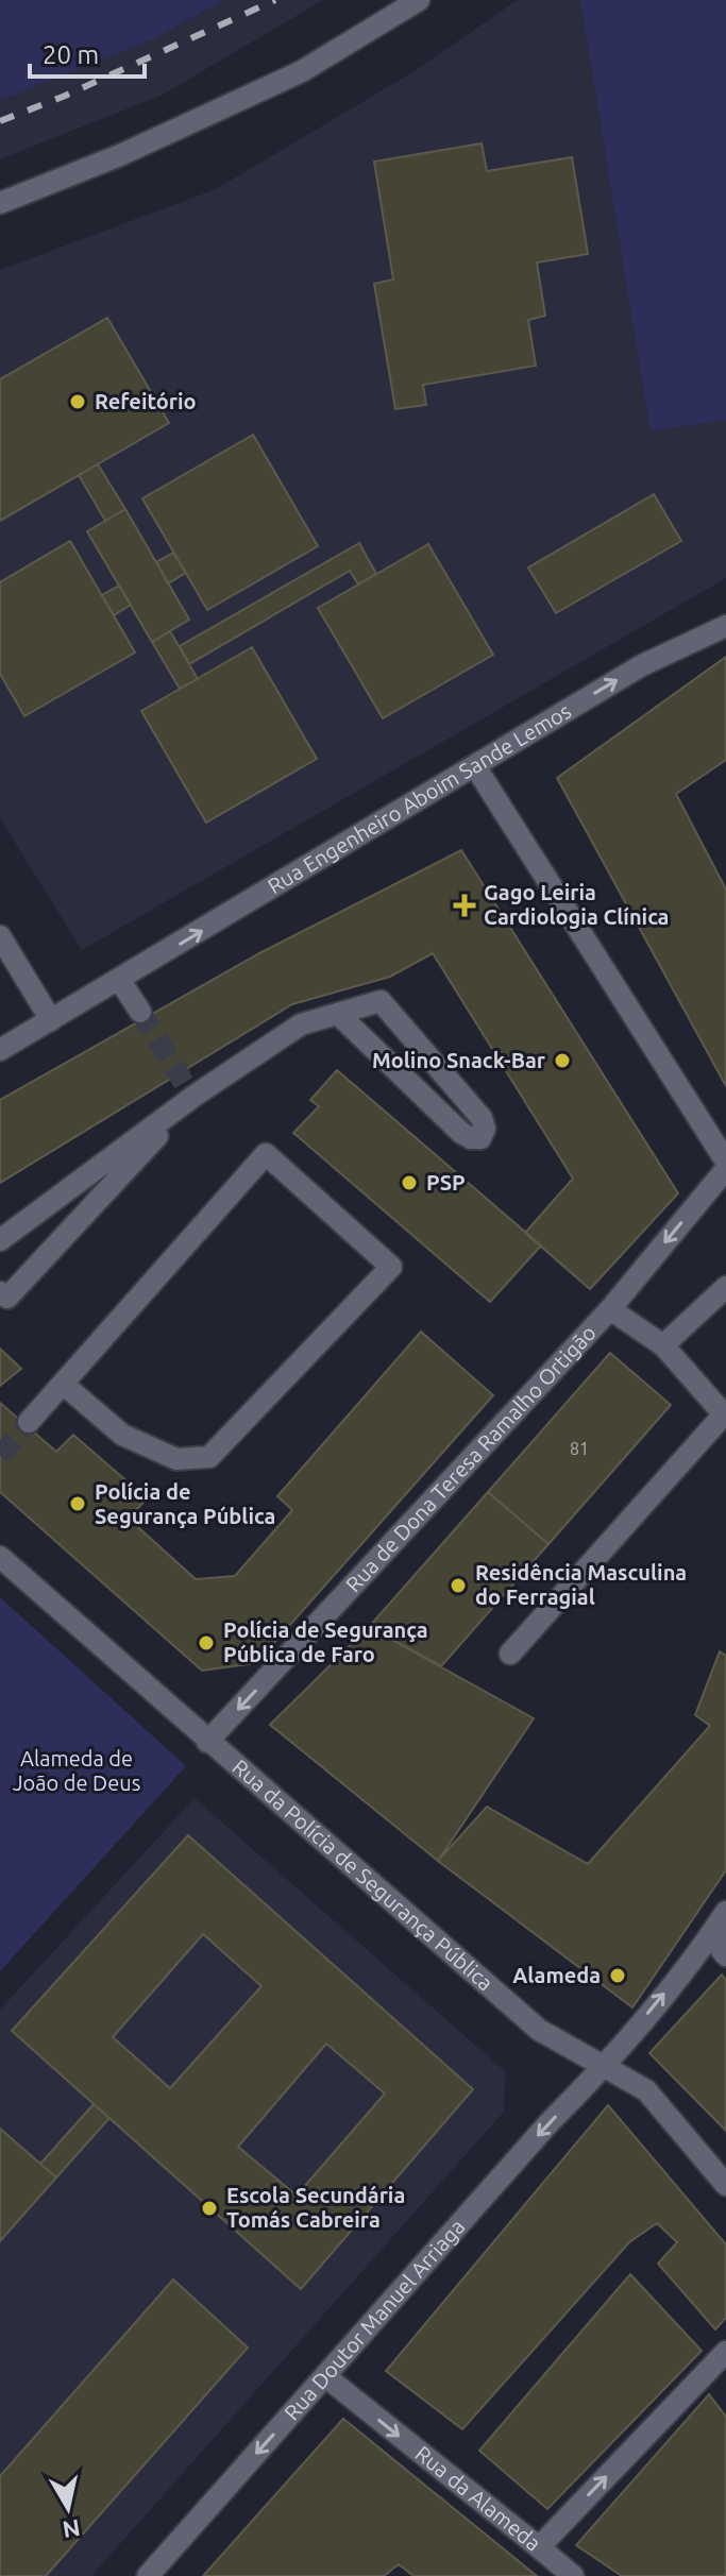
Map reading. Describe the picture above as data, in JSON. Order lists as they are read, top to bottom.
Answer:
{
  "streets": {
    "street": [
      "Rua Engenheiro Aboim Sande Lemos",
      "Rua de Dona Teresa Ramalho Ortigão",
      "Rua da Polícia de Segurança Pública",
      "Rua Doutor Manuel Arriaga",
      "Rua da Alameda"
    ]
  },
  "crossings": [
    ["Rua de Dona Teresa Ramalho Ortigão", "Rua da Polícia de Segurança Pública"],
    ["Rua da Polícia de Segurança Pública", "Rua Doutor Manuel Arriaga"],
    ["Rua Doutor Manuel Arriaga", "Rua da Alameda"]
  ],
  "one_way": ["Rua Engenheiro Aboim Sande Lemos", "Rua de Dona Teresa Ramalho Ortigão"],
  "parks": ["Alameda de João de Deus"],
  "places": {
    "other": [
      "Refeitório",
      "Molino Snack-Bar",
      "PSP",
      "Polícia de Segurança Pública",
      "Residência Masculina do Ferragial",
      "Polícia de Segurança Pública de Faro",
      "Alameda",
      "Escola Secundária Tomás Cabreira"
    ],
    "health": ["Gago Leiria Cardiologia Clínica"]
  },
  "house_numbers": ["81"],
  "scale_bar": "20 m",
  "north": "bottom"
}
